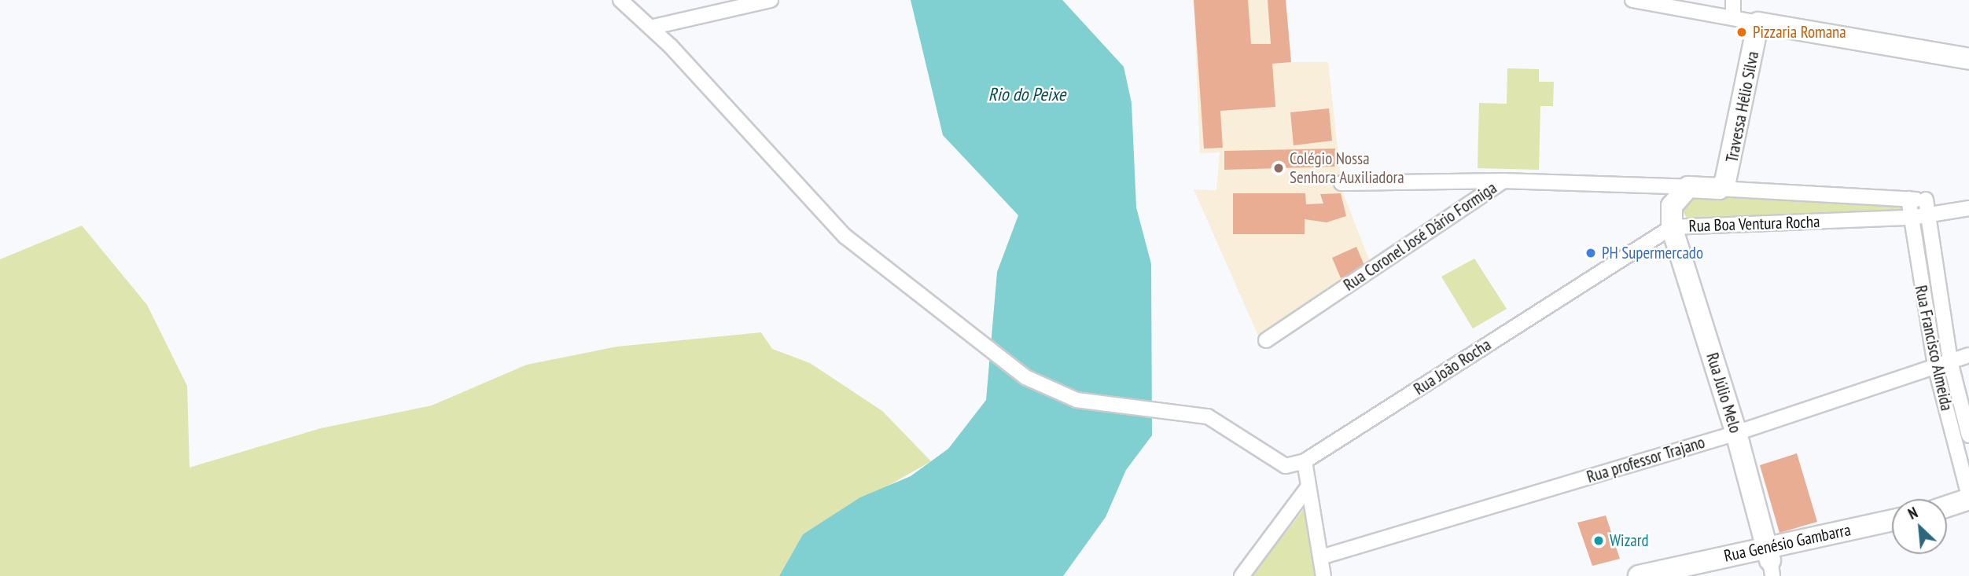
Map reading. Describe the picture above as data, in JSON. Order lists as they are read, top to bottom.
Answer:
{
  "streets": {
    "street": [
      "Travessa Hélio Silva",
      "Rua Boa Ventura Rocha",
      "Rua Coronel José Dário Formiga",
      "Rua Francisco Almeida",
      "Rua João Rocha",
      "Rua Júlio Melo",
      "Rua professor Trajano",
      "Rua Genésio Gambarra"
    ]
  },
  "crossings": [
    ["Travessa Hélio Silva", "Rua Boa Ventura Rocha"],
    ["Rua Boa Ventura Rocha", "Rua Coronel José Dário Formiga"],
    ["Rua Boa Ventura Rocha", "Rua Francisco Almeida"],
    ["Rua Boa Ventura Rocha", "Rua João Rocha"],
    ["Rua Boa Ventura Rocha", "Rua Júlio Melo"],
    ["Rua Francisco Almeida", "Rua professor Trajano"],
    ["Rua João Rocha", "Rua Júlio Melo"],
    ["Rua Júlio Melo", "Rua professor Trajano"],
    ["Rua Júlio Melo", "Rua Genésio Gambarra"]
  ],
  "water": ["Rio do Peixe"],
  "places": [
    "Pizzaria Romana",
    "Colégio Nossa Senhora Auxiliadora",
    "PH Supermercado",
    "Wizard"
  ],
  "north": "top left"
}
